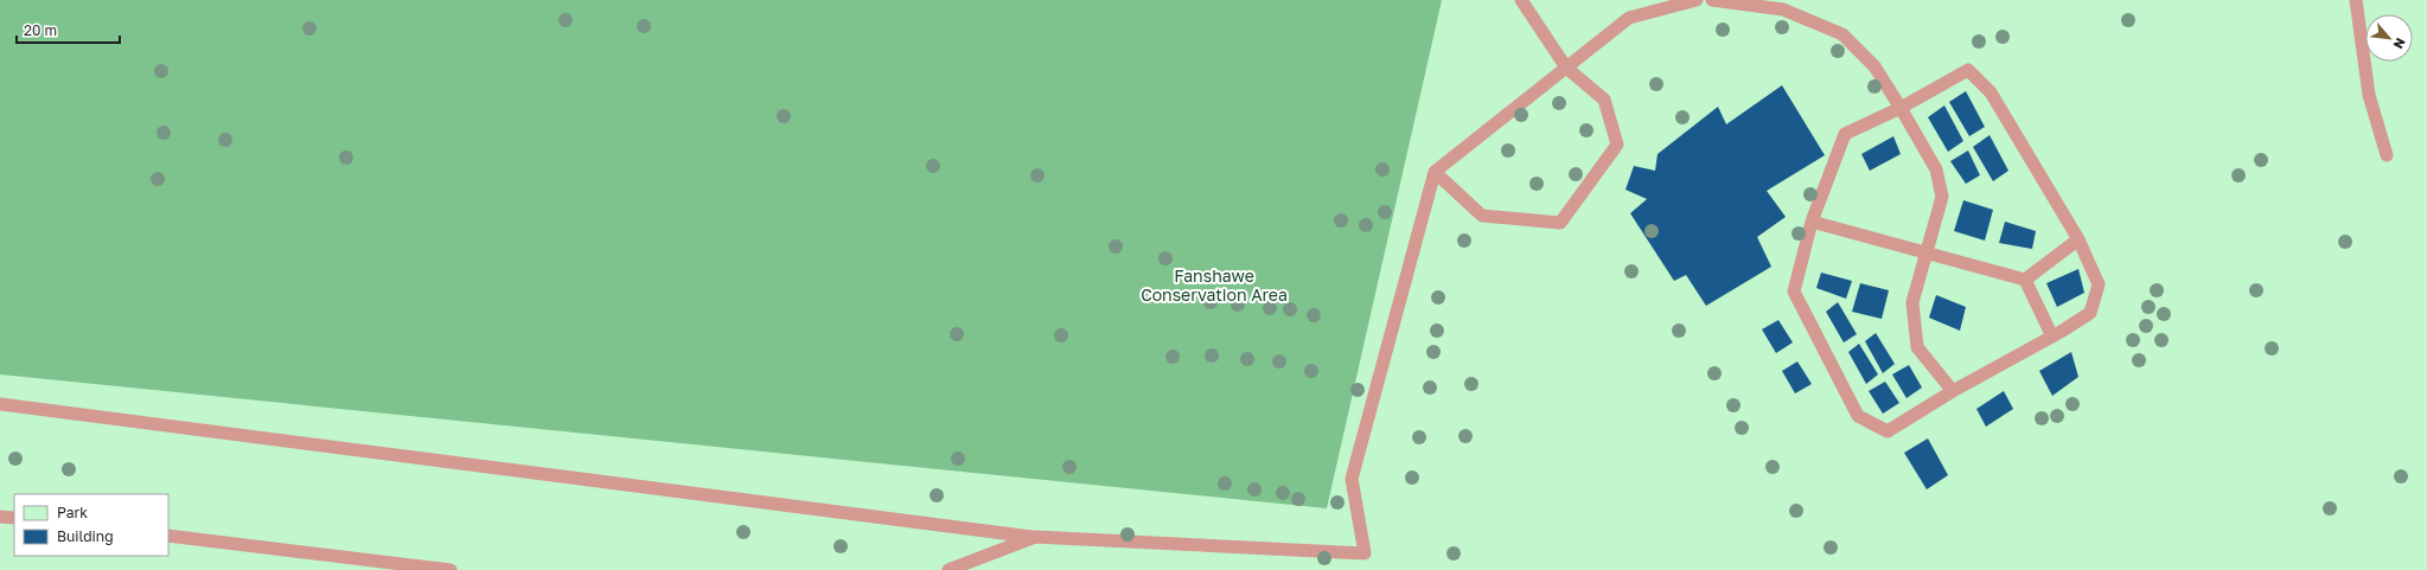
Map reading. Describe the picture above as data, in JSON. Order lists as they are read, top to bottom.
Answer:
{
  "parks": ["Fanshawe Conservation Area"],
  "legend": ["Park", "Building"],
  "scale_bar": "20 m",
  "north": "bottom right"
}
